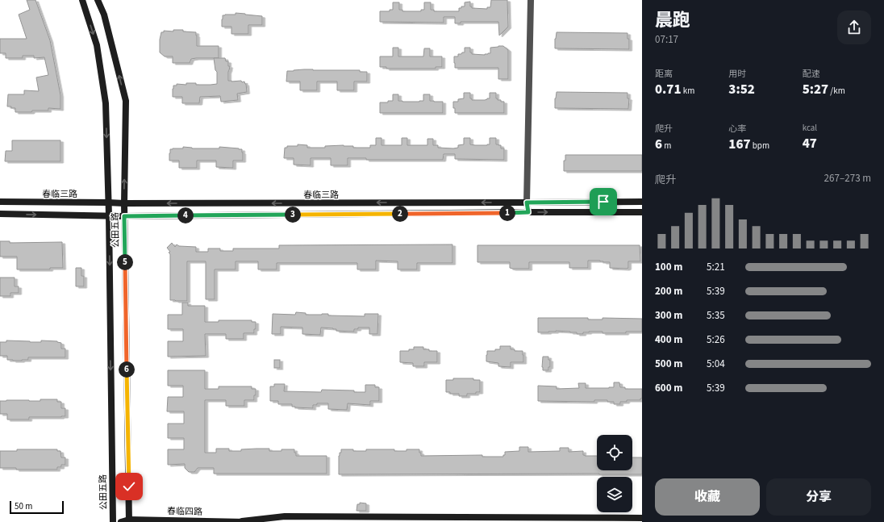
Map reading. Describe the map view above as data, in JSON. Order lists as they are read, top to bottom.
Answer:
{
  "streets": {
    "street": ["春临三路", "公田五路", "春临四路"]
  },
  "crossings": [
    ["春临三路", "公田五路"],
    ["公田五路", "春临四路"]
  ],
  "scale_bar": "50 m",
  "page": {
    "heading": ["晨跑", "07:17"],
    "stats": [
      ["距离", "0.71 km"],
      ["用时", "3:52"],
      ["配速", "5:27 /km"],
      ["爬升", "6 m"],
      ["心率", "167 bpm"],
      ["kcal", "47"]
    ],
    "chart": ["爬升", "267–273 m"],
    "pins": [
      "1",
      "2",
      "3",
      "4",
      "5",
      "6"
    ],
    "list": [
      {
        "name": "100 m",
        "note": "5:21"
      },
      {
        "name": "200 m",
        "note": "5:39"
      },
      {
        "name": "300 m",
        "note": "5:35"
      },
      {
        "name": "400 m",
        "note": "5:26"
      },
      {
        "name": "500 m",
        "note": "5:04"
      },
      {
        "name": "600 m",
        "note": "5:39"
      }
    ],
    "buttons": ["收藏", "分享"],
    "scale": "50 m"
  }
}
